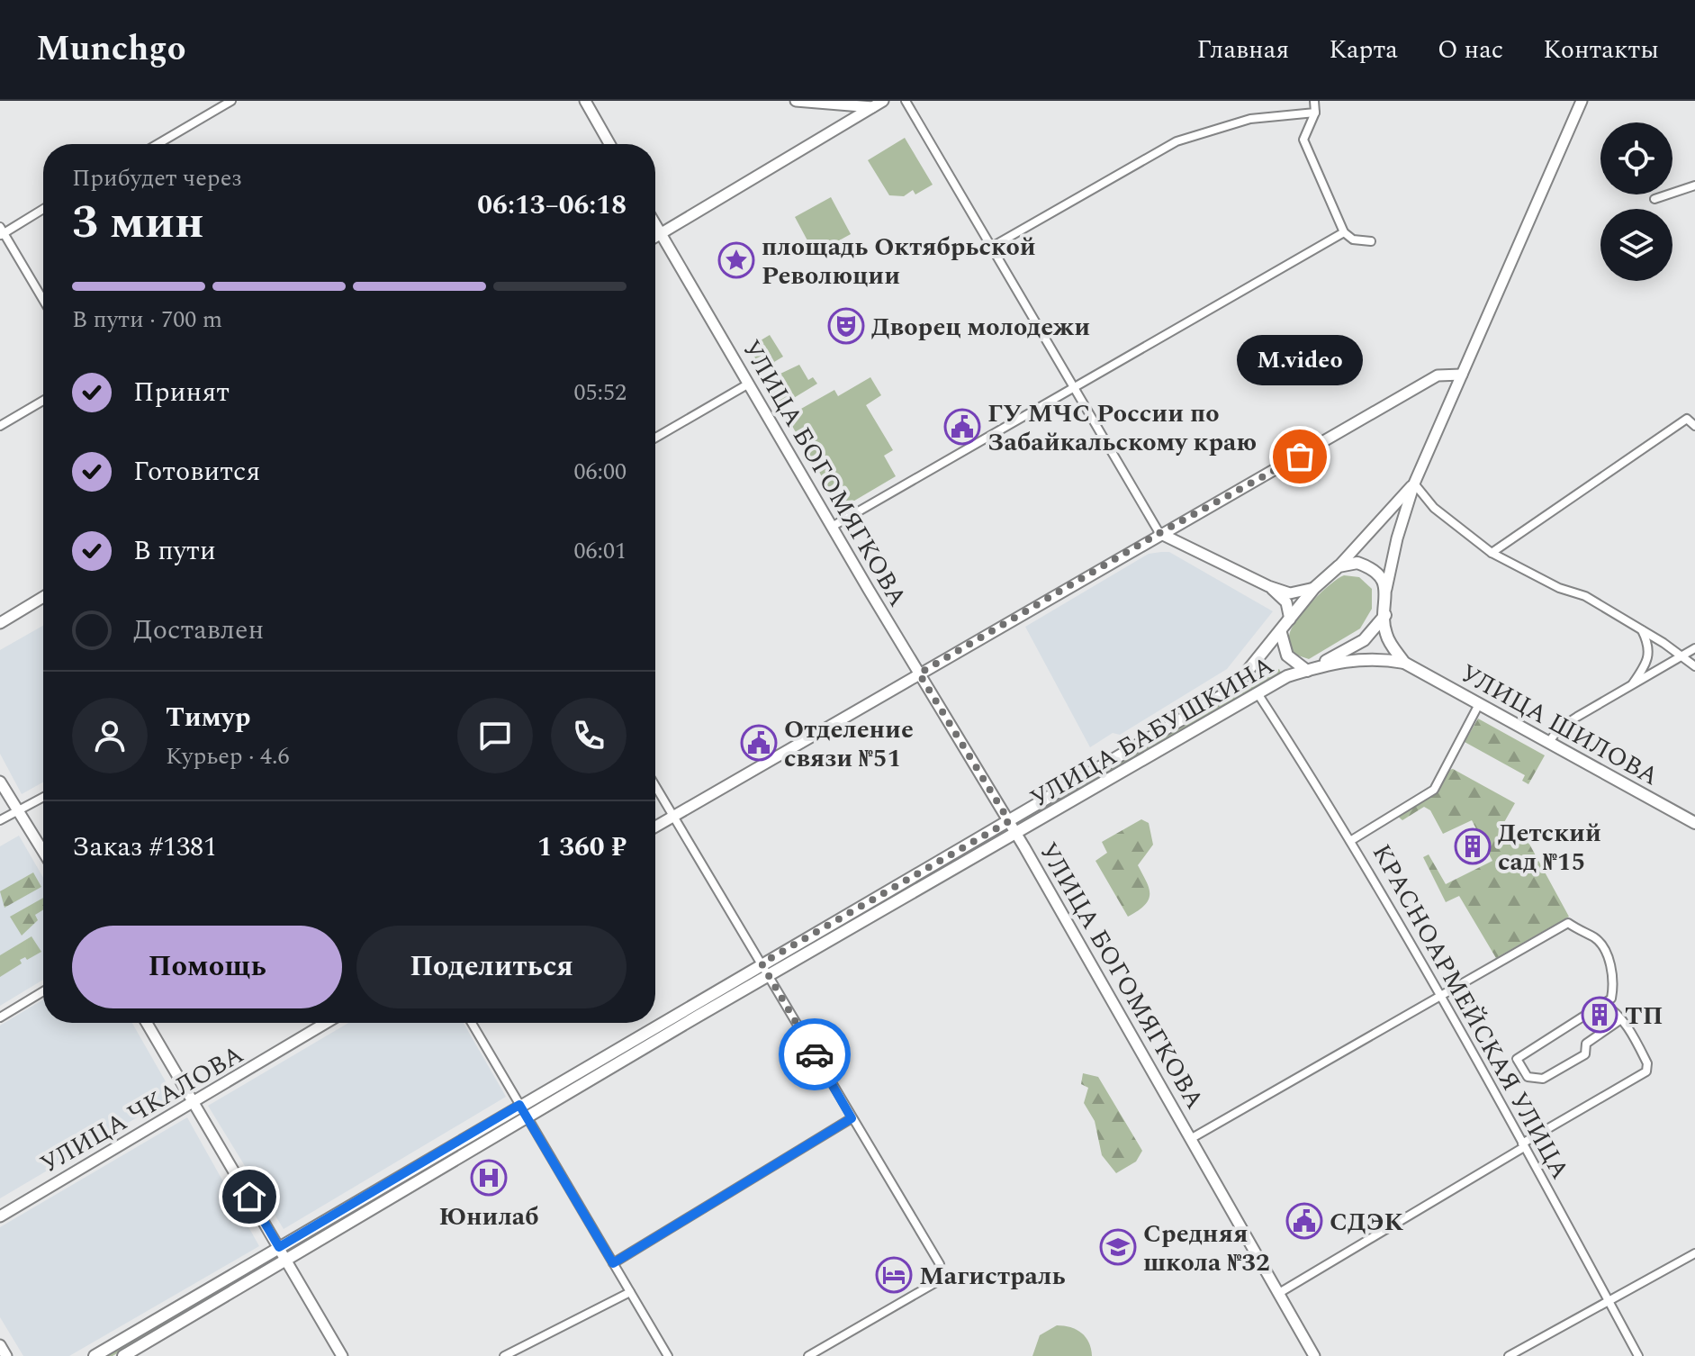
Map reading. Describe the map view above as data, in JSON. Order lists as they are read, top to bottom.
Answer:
{
  "streets": {
    "main road": [
      "УЛИЦА БОГОМЯГКОВА",
      "УЛИЦА ШИЛОВА",
      "УЛИЦА БАБУШКИНА",
      "УЛИЦА ЧКАЛОВА"
    ],
    "street": ["КРАСНОАРМЕЙСКАЯ УЛИЦА"]
  },
  "crossings": [
    ["УЛИЦА БОГОМЯГКОВА", "УЛИЦА БАБУШКИНА"],
    ["УЛИЦА БАБУШКИНА", "КРАСНОАРМЕЙСКАЯ УЛИЦА"]
  ],
  "places": {
    "place": ["площадь Октябрьской Революции"],
    "theatre": ["Дворец молодежи"],
    "public building": ["ГУ МЧС России по Забайкальскому краю", "Отделение связи №51", "СДЭК"],
    "other": ["M.video"],
    "building": ["Детский сад №15", "ТП"],
    "hospital": ["Юнилаб"],
    "school or university": ["Средняя школа №32"],
    "hotel": ["Магистраль"]
  },
  "page": {
    "header": "Munchgo",
    "nav": [
      "Главная",
      "Карта",
      "О нас",
      "Контакты"
    ],
    "heading": ["3 мин", "Прибудет через", "06:13–06:18"],
    "panel": [
      "Тимур",
      "Курьер · 4.6",
      "Заказ #1381",
      "1 360 ₽"
    ],
    "bar": "В пути · 700 m",
    "bubble": "M.video",
    "list": [
      ["Принят", "05:52"],
      ["Готовится", "06:00"],
      ["В пути", "06:01"],
      "Доставлен"
    ],
    "buttons": ["Помощь", "Поделиться"]
  }
}
